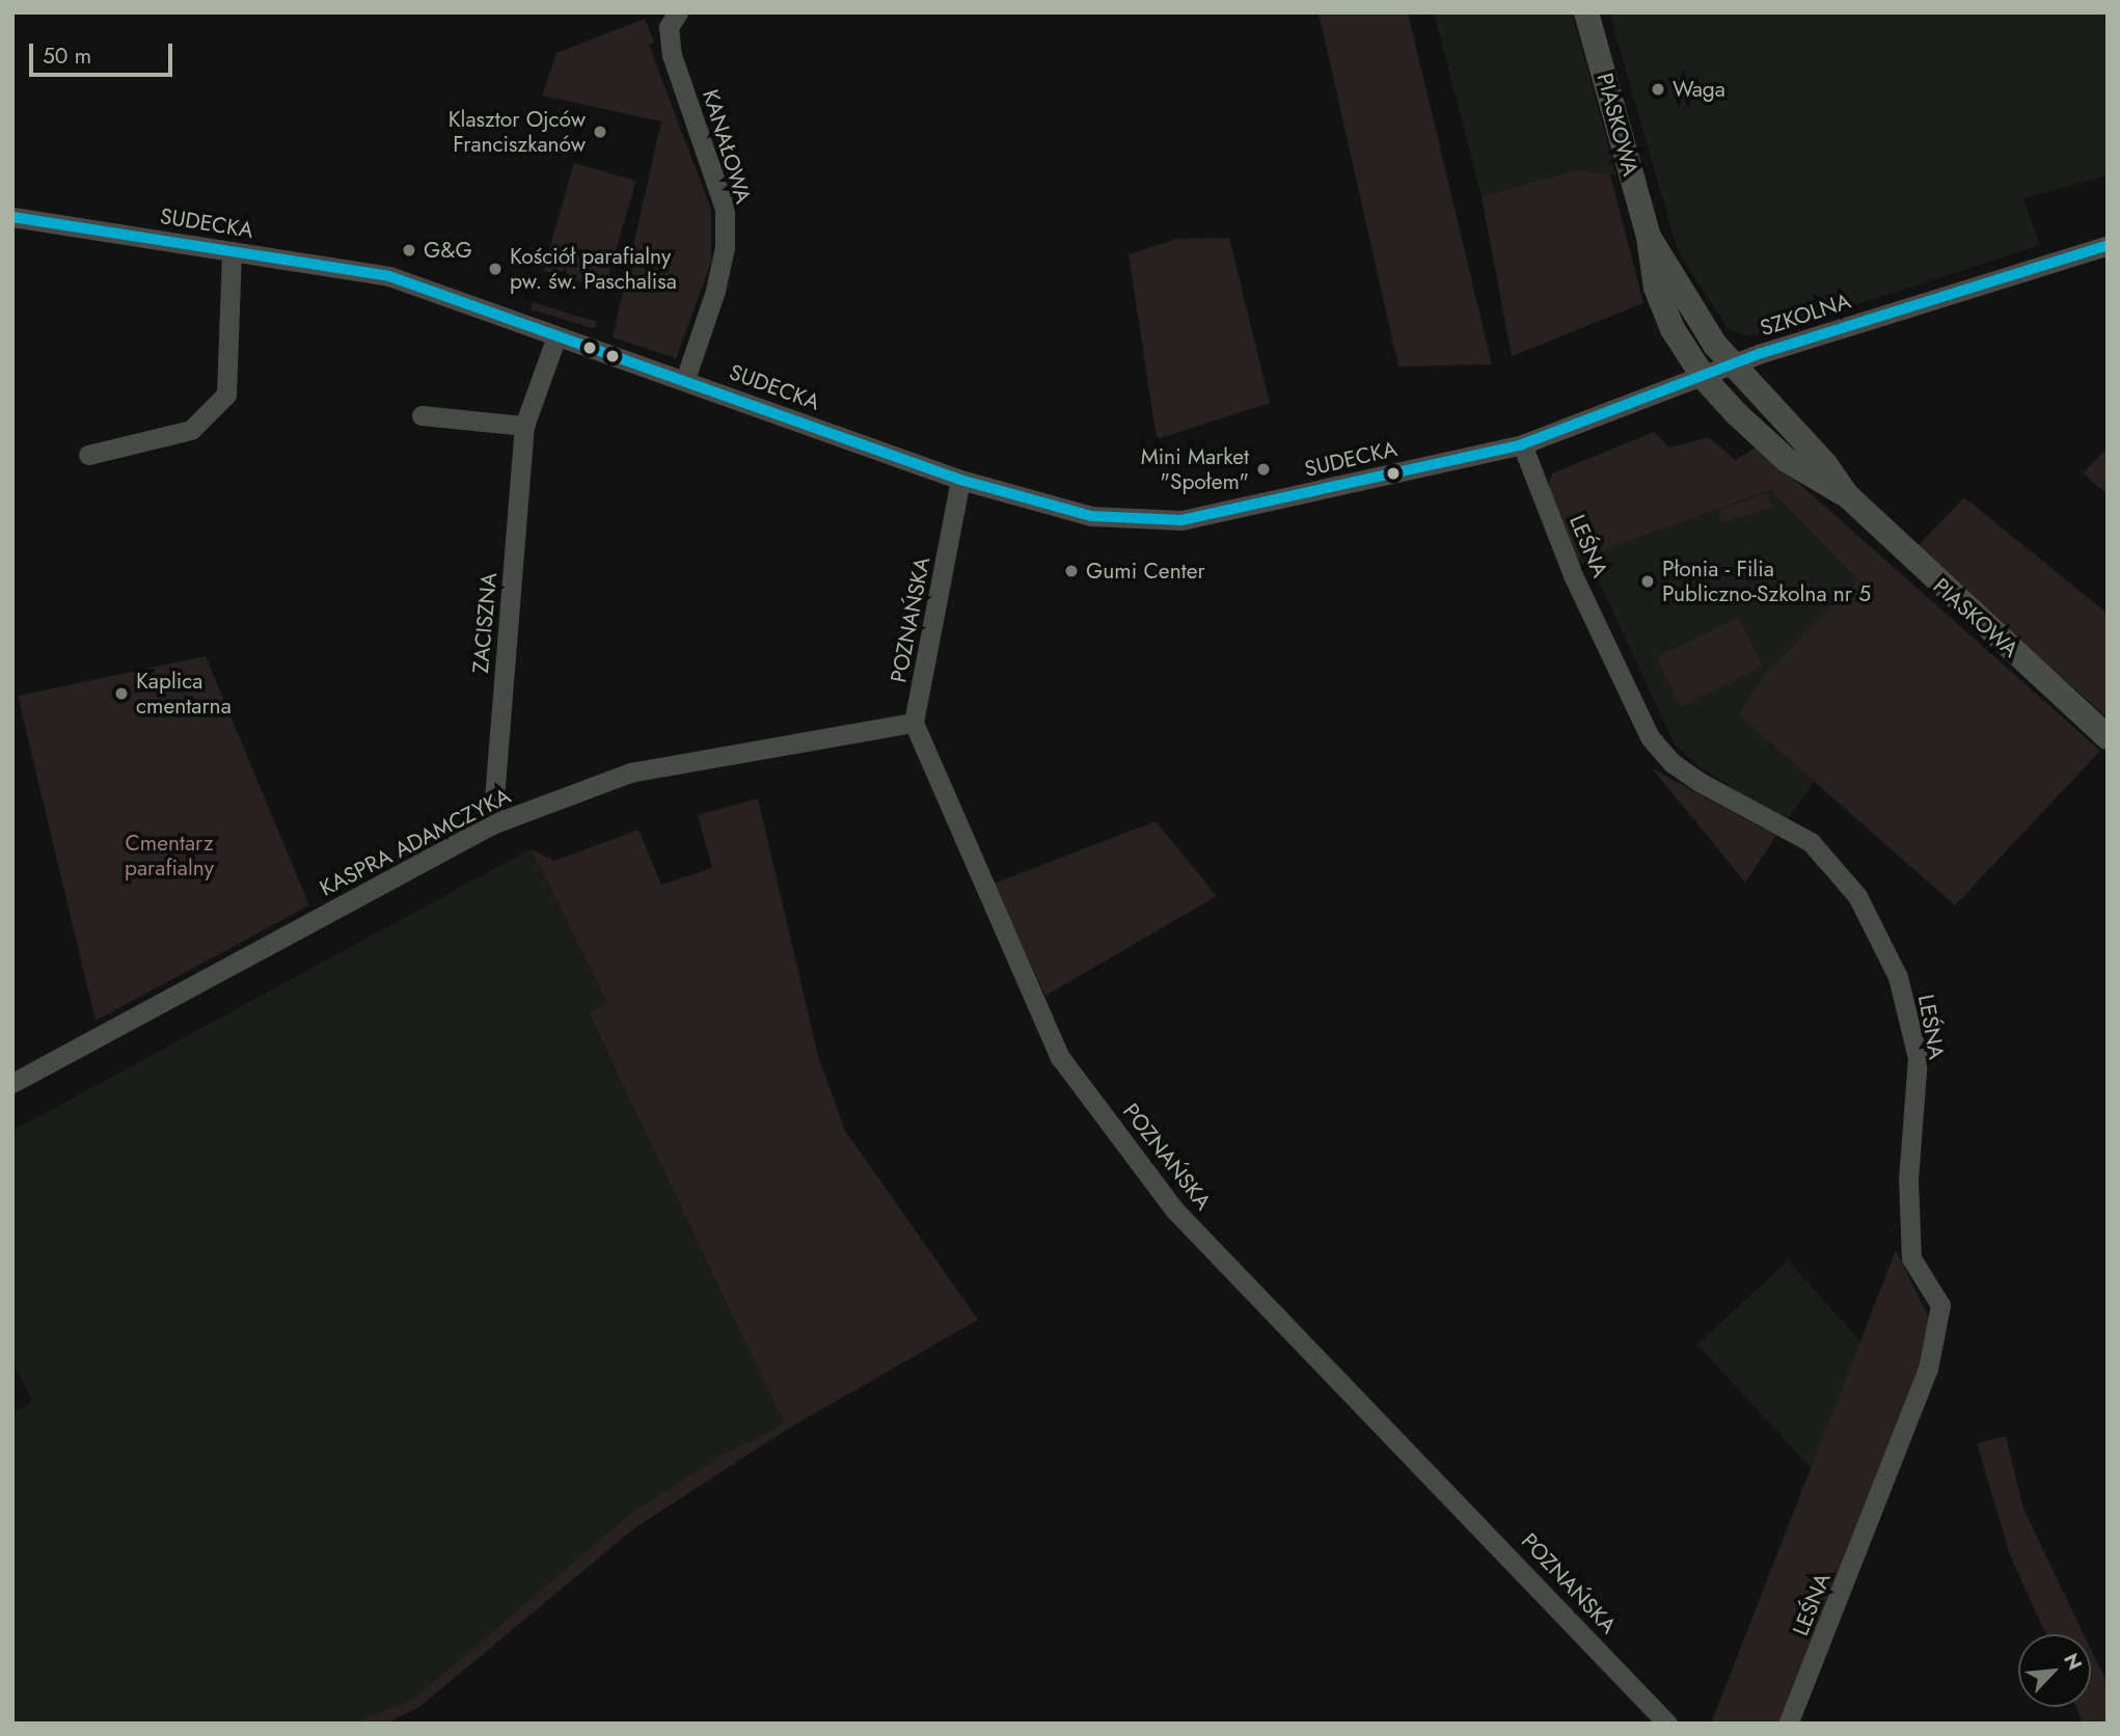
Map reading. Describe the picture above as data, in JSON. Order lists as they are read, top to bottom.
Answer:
{
  "streets": {
    "main road": ["PIASKOWA"],
    "street": [
      "KANAŁOWA",
      "SUDECKA",
      "SZKOLNA",
      "LEŚNA",
      "POZNAŃSKA",
      "ZACISZNA",
      "KASPRA ADAMCZYKA"
    ]
  },
  "crossings": [
    ["PIASKOWA", "SZKOLNA"],
    ["KANAŁOWA", "SUDECKA"],
    ["SUDECKA", "SZKOLNA"],
    ["SUDECKA", "LEŚNA"],
    ["SUDECKA", "POZNAŃSKA"],
    ["SUDECKA", "ZACISZNA"],
    ["SZKOLNA", "LEŚNA"],
    ["POZNAŃSKA", "KASPRA ADAMCZYKA"],
    ["ZACISZNA", "KASPRA ADAMCZYKA"]
  ],
  "parks": ["Cmentarz parafialny"],
  "places": [
    "Waga",
    "Klasztor Ojców Franciszkanów",
    "G&G",
    "Kościół parafialny pw. św. Paschalisa",
    "Mini Market \"Społem\"",
    "Gumi Center",
    "Płonia - Filia Publiczno-Szkolna nr 5",
    "Kaplica cmentarna"
  ],
  "scale_bar": "50 m",
  "north": "top right"
}
